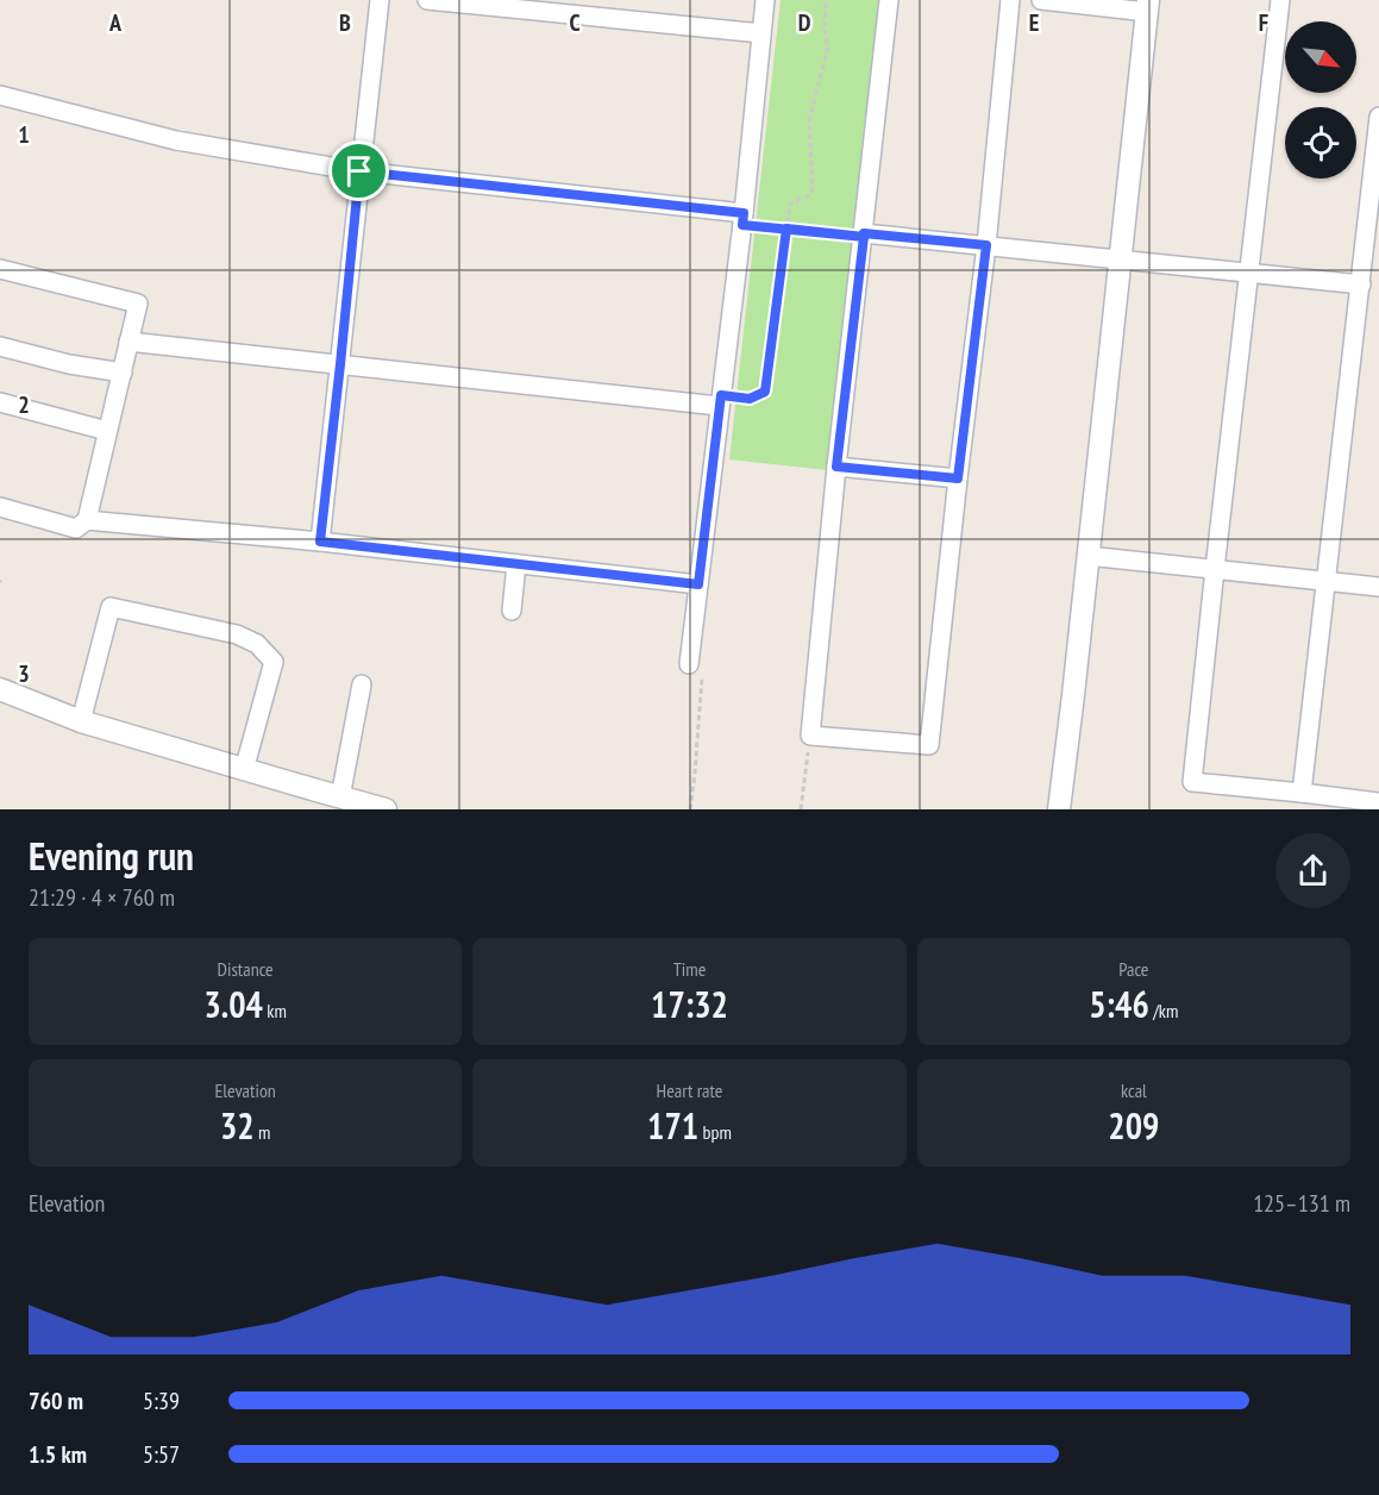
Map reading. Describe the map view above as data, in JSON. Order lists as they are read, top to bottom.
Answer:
{
  "north": "bottom right",
  "page": {
    "heading": ["Evening run", "21:29 · 4 × 760 m"],
    "stats": [
      ["Distance", "3.04 km"],
      ["Time", "17:32"],
      ["Pace", "5:46 /km"],
      ["Elevation", "32 m"],
      ["Heart rate", "171 bpm"],
      ["kcal", "209"]
    ],
    "chart": ["Elevation", "125–131 m"],
    "list": [
      {
        "name": "760 m",
        "note": "5:39"
      },
      {
        "name": "1.5 km",
        "note": "5:57"
      }
    ]
  },
  "grid": {
    "columns": [
      "A",
      "B",
      "C",
      "D",
      "E",
      "F"
    ],
    "rows": ["1", "2", "3"]
  }
}
